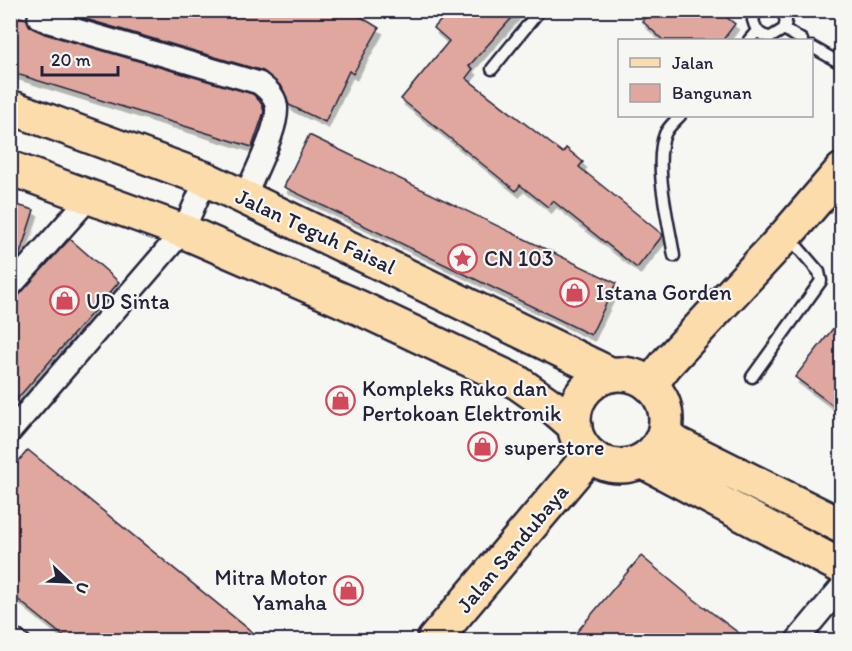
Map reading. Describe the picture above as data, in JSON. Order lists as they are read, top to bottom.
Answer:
{
  "streets": {
    "main road": ["Jalan Teguh Faisal", "Jalan Sandubaya"]
  },
  "crossings": [
    ["Jalan Teguh Faisal", "Jalan Sandubaya"]
  ],
  "places": {
    "place": ["CN 103"],
    "shop": [
      "Istana Gorden",
      "UD Sinta",
      "Kompleks Ruko dan Pertokoan Elektronik",
      "superstore",
      "Mitra Motor Yamaha"
    ]
  },
  "legend": ["Jalan", "Bangunan"],
  "scale_bar": "20 m",
  "north": "bottom right"
}
